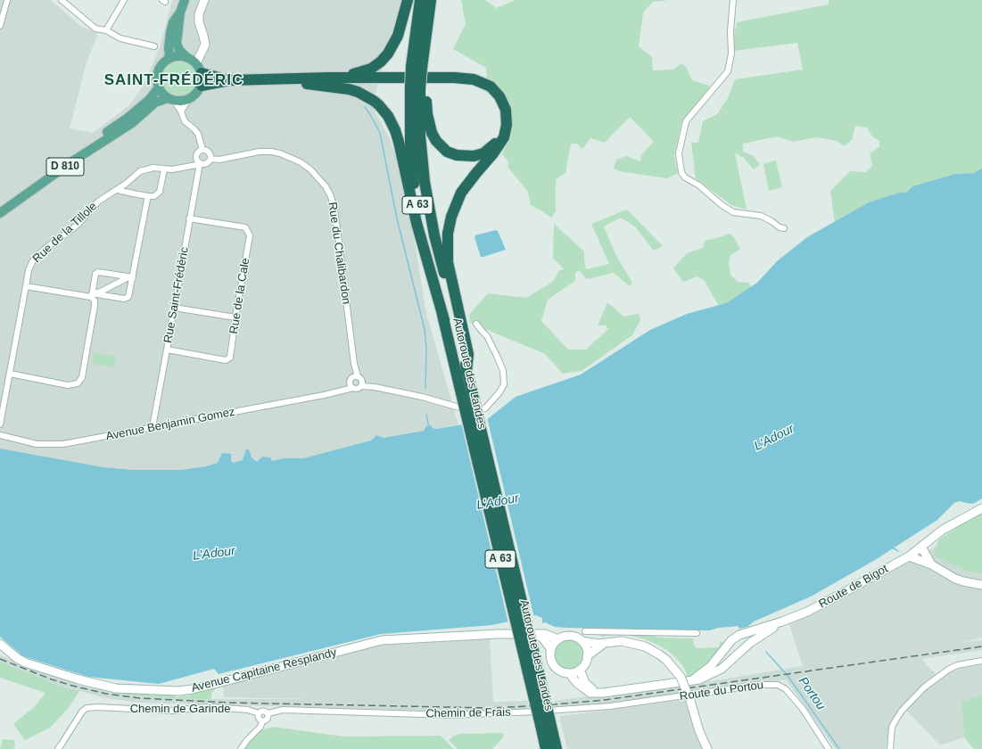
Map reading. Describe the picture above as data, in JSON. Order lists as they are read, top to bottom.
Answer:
{
  "streets": {
    "highway": ["A 63", "Autoroute des Landes"],
    "main road": ["D 810", "Route de Bigot", "Avenue Capitaine Resplandy"],
    "street": [
      "Rue de la Tillole",
      "Rue du Chalibardon",
      "Rue Saint-Frédéric",
      "Rue de la Cale",
      "Avenue Benjamin Gomez",
      "Route du Portou",
      "Chemin de Garinde",
      "Chemin de Frais"
    ]
  },
  "crossings": [
    ["Rue de la Tillole", "Rue du Chalibardon"],
    ["Rue de la Tillole", "Rue Saint-Frédéric"],
    ["Rue du Chalibardon", "Rue Saint-Frédéric"],
    ["Rue du Chalibardon", "Avenue Benjamin Gomez"],
    ["Rue Saint-Frédéric", "Rue de la Cale"],
    ["Rue Saint-Frédéric", "Avenue Benjamin Gomez"],
    ["Route du Portou", "Chemin de Frais"],
    ["Chemin de Garinde", "Chemin de Frais"]
  ],
  "districts": ["SAINT-FRÉDÉRIC"],
  "water": ["L'Adour", "Portou"]
}
